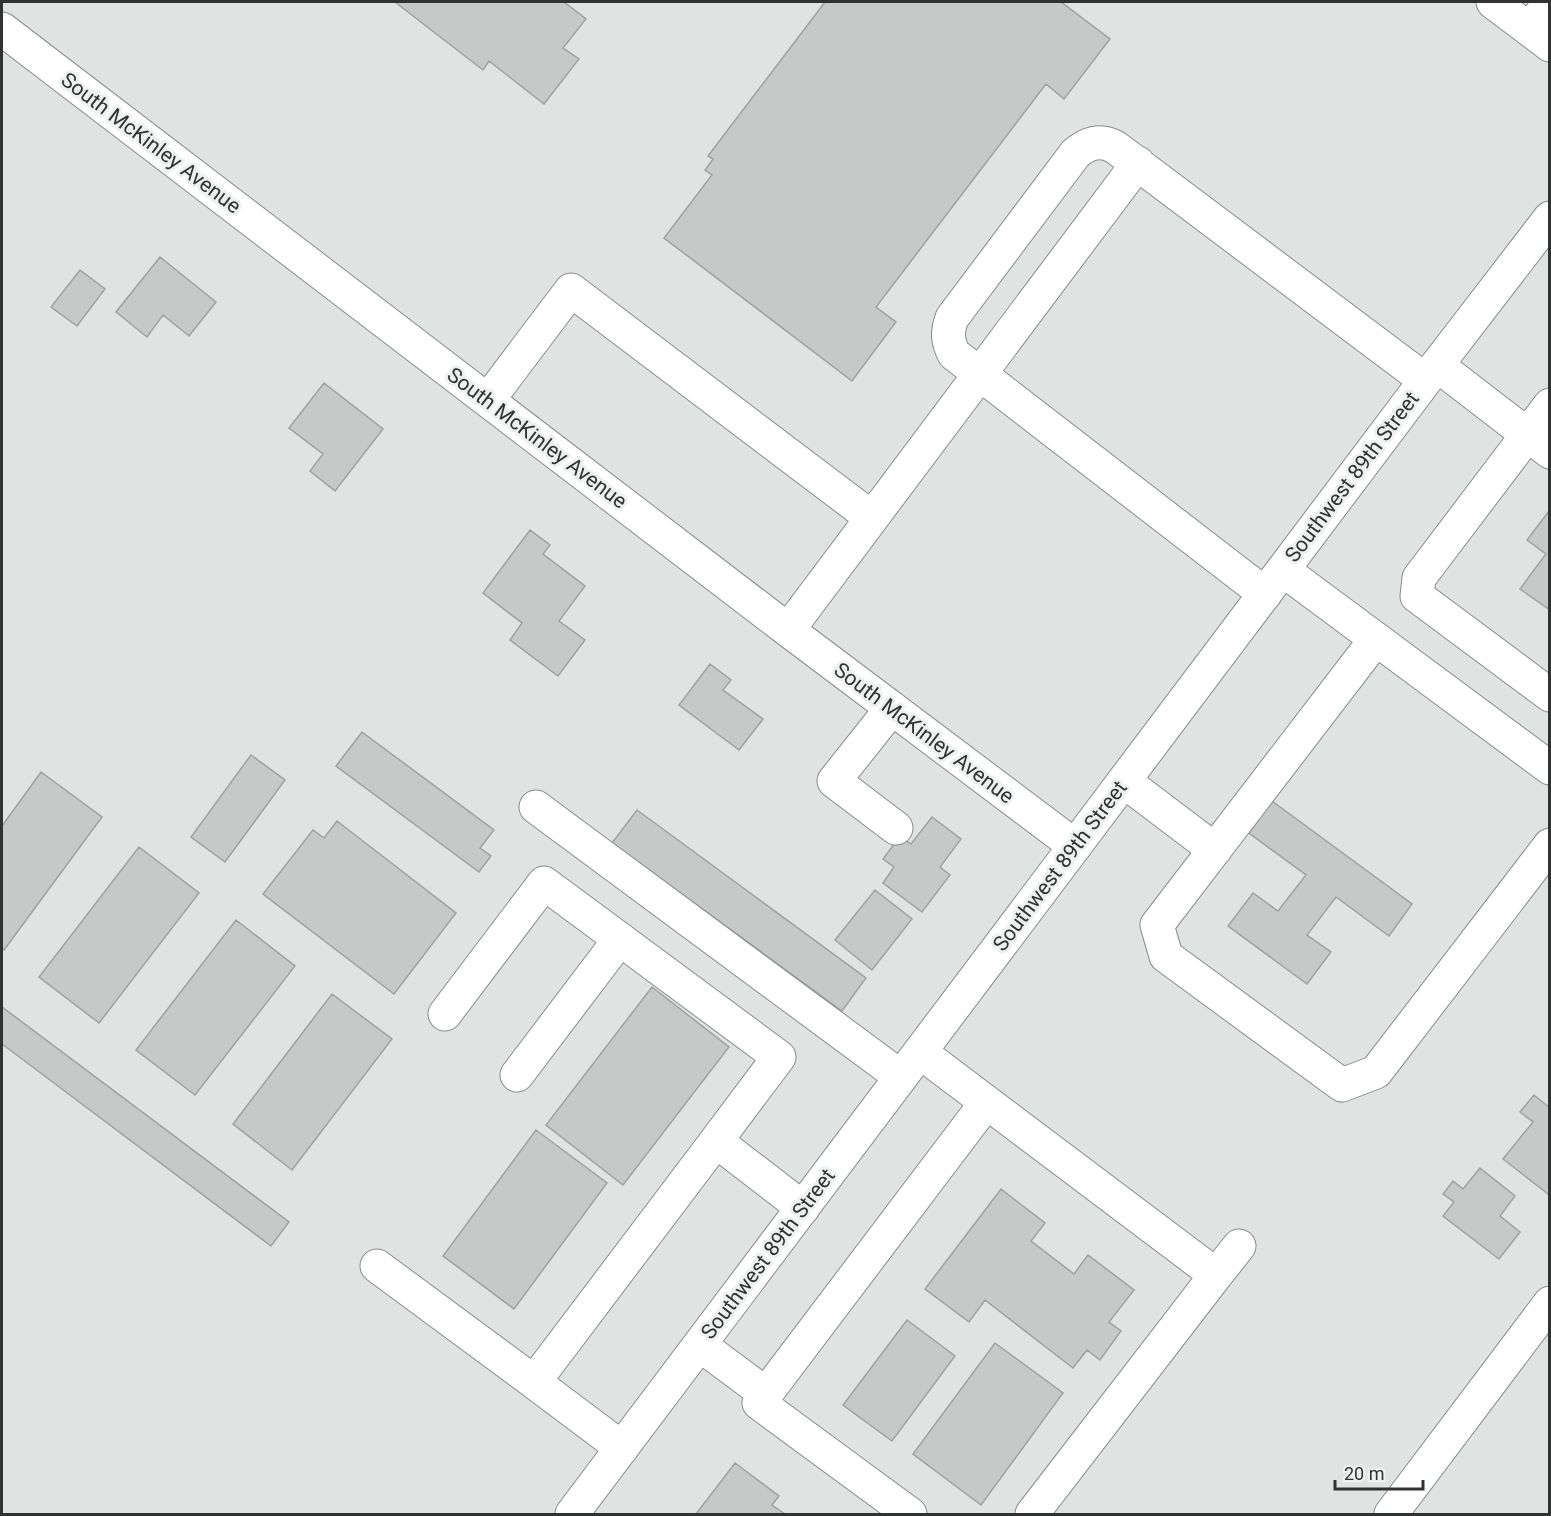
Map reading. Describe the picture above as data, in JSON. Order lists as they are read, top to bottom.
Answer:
{
  "streets": {
    "street": ["South McKinley Avenue", "Southwest 89th Street"]
  },
  "crossings": [
    ["South McKinley Avenue", "Southwest 89th Street"]
  ],
  "scale_bar": "20 m"
}
